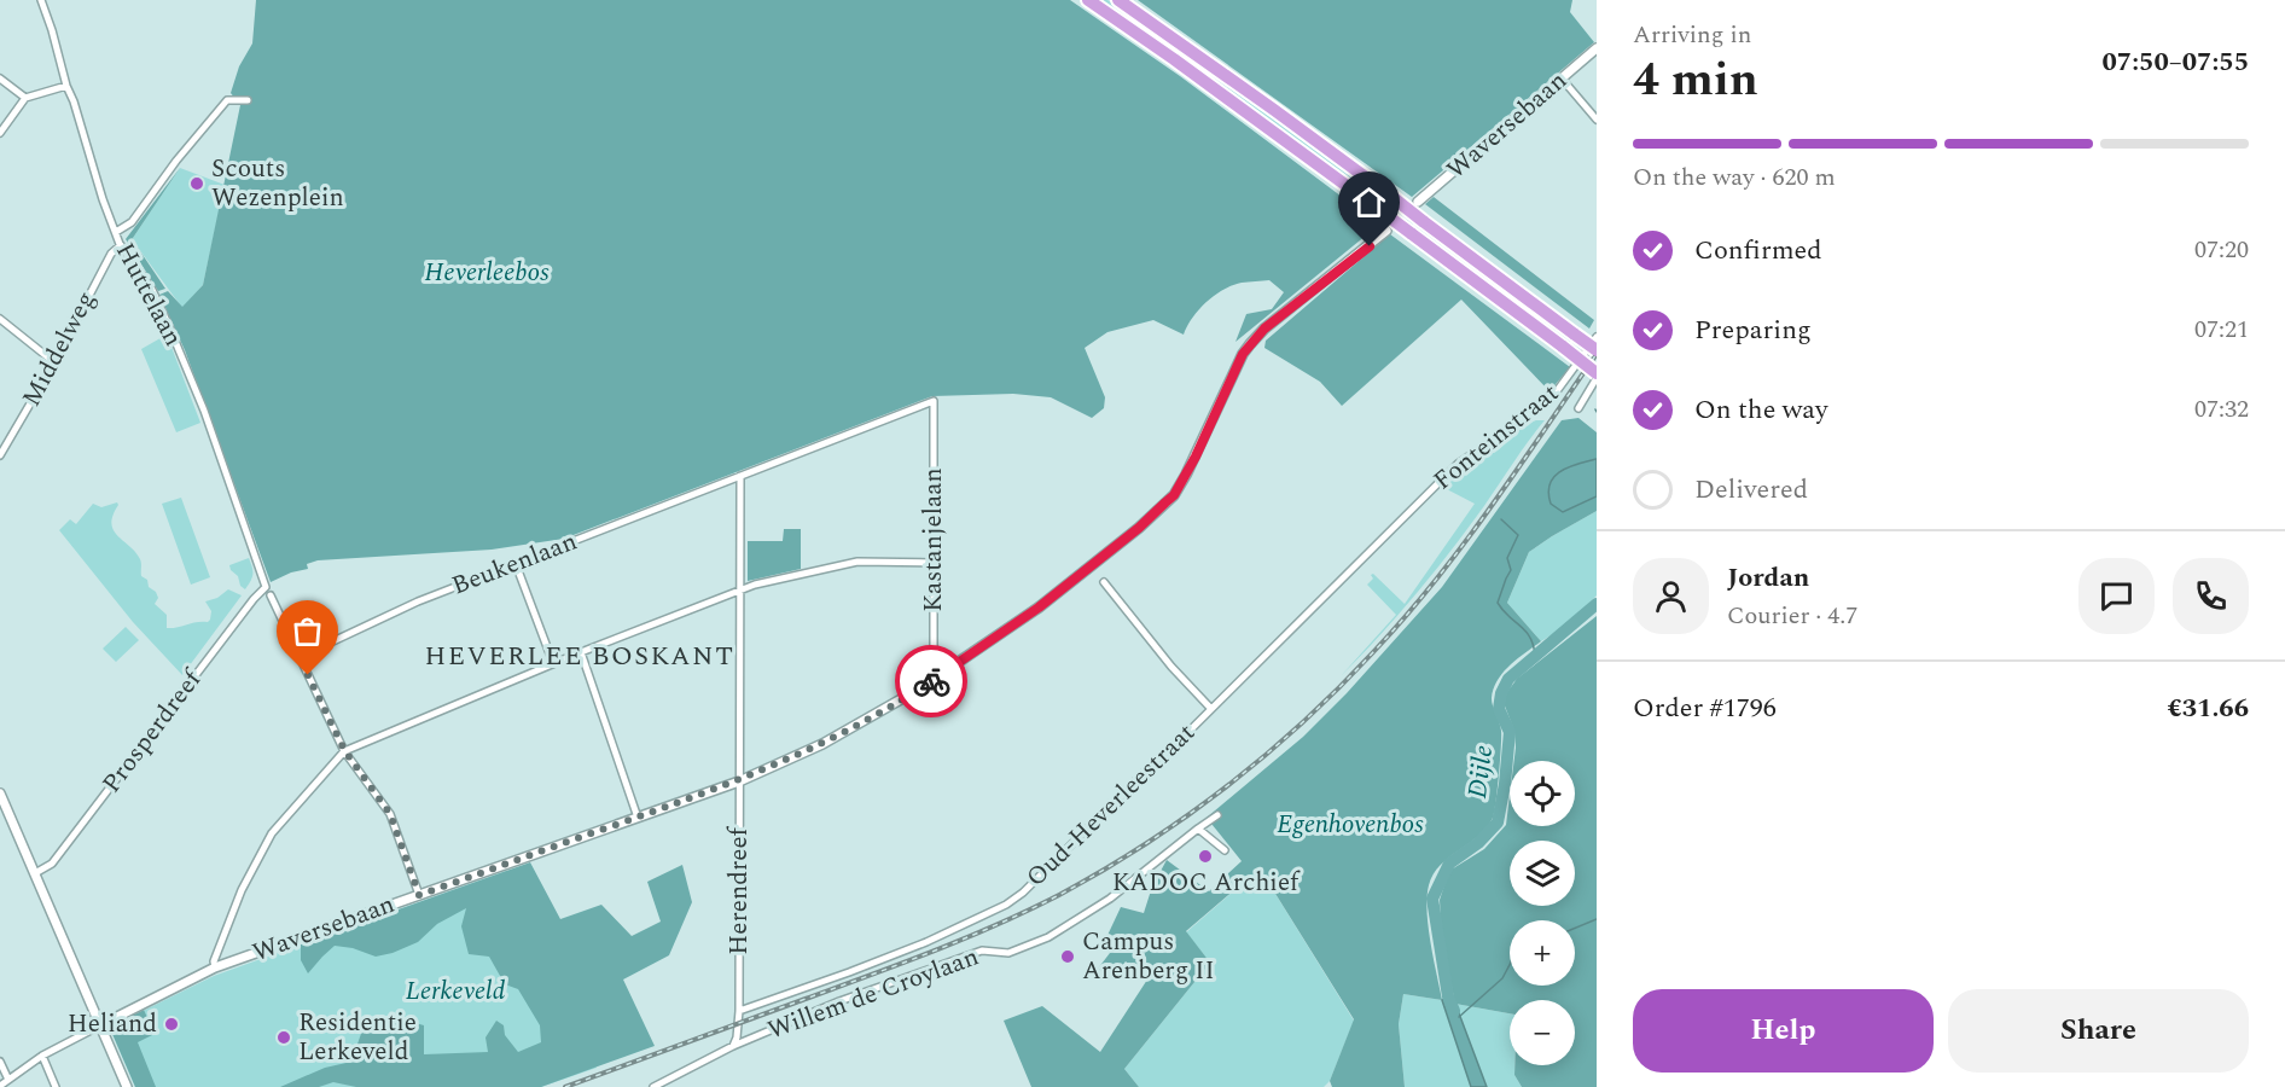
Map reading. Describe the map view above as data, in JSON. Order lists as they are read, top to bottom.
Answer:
{
  "streets": {
    "street": [
      "Waversebaan",
      "Huttelaan",
      "Middelweg",
      "Fonteinstraat",
      "Kastanjelaan",
      "Beukenlaan",
      "Prosperdreef",
      "Oud-Heverleestraat",
      "Herendreef",
      "Willem de Croylaan"
    ]
  },
  "crossings": [
    ["Waversebaan", "Kastanjelaan"],
    ["Waversebaan", "Herendreef"],
    ["Huttelaan", "Middelweg"],
    ["Huttelaan", "Prosperdreef"],
    ["Fonteinstraat", "Oud-Heverleestraat"],
    ["Kastanjelaan", "Beukenlaan"],
    ["Beukenlaan", "Herendreef"],
    ["Oud-Heverleestraat", "Herendreef"],
    ["Herendreef", "Willem de Croylaan"]
  ],
  "districts": ["HEVERLEE BOSKANT"],
  "water": ["Dijle"],
  "parks": ["Heverleebos", "Egenhovenbos", "Lerkeveld"],
  "places": [
    "Scouts Wezenplein",
    "KADOC Archief",
    "Campus Arenberg II",
    "Heliand",
    "Residentie Lerkeveld"
  ],
  "page": {
    "heading": ["4 min", "Arriving in", "07:50–07:55"],
    "panel": [
      "Jordan",
      "Courier · 4.7",
      "Order #1796",
      "€31.66"
    ],
    "bar": "On the way · 620 m",
    "list": [
      ["Confirmed", "07:20"],
      ["Preparing", "07:21"],
      ["On the way", "07:32"],
      "Delivered"
    ],
    "map_buttons": ["+", "−"],
    "buttons": ["Help", "Share"]
  }
}
